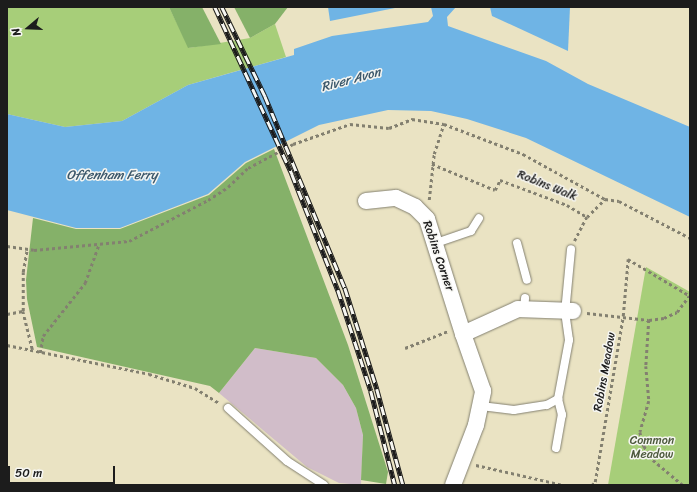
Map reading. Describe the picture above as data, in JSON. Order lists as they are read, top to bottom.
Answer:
{
  "streets": {
    "street": ["Robins Corner"],
    "path": ["Robins Walk", "Robins Meadow"]
  },
  "water": ["River Avon", "Offenham Ferry"],
  "parks": ["Common Meadow"],
  "scale_bar": "50 m",
  "north": "left"
}
